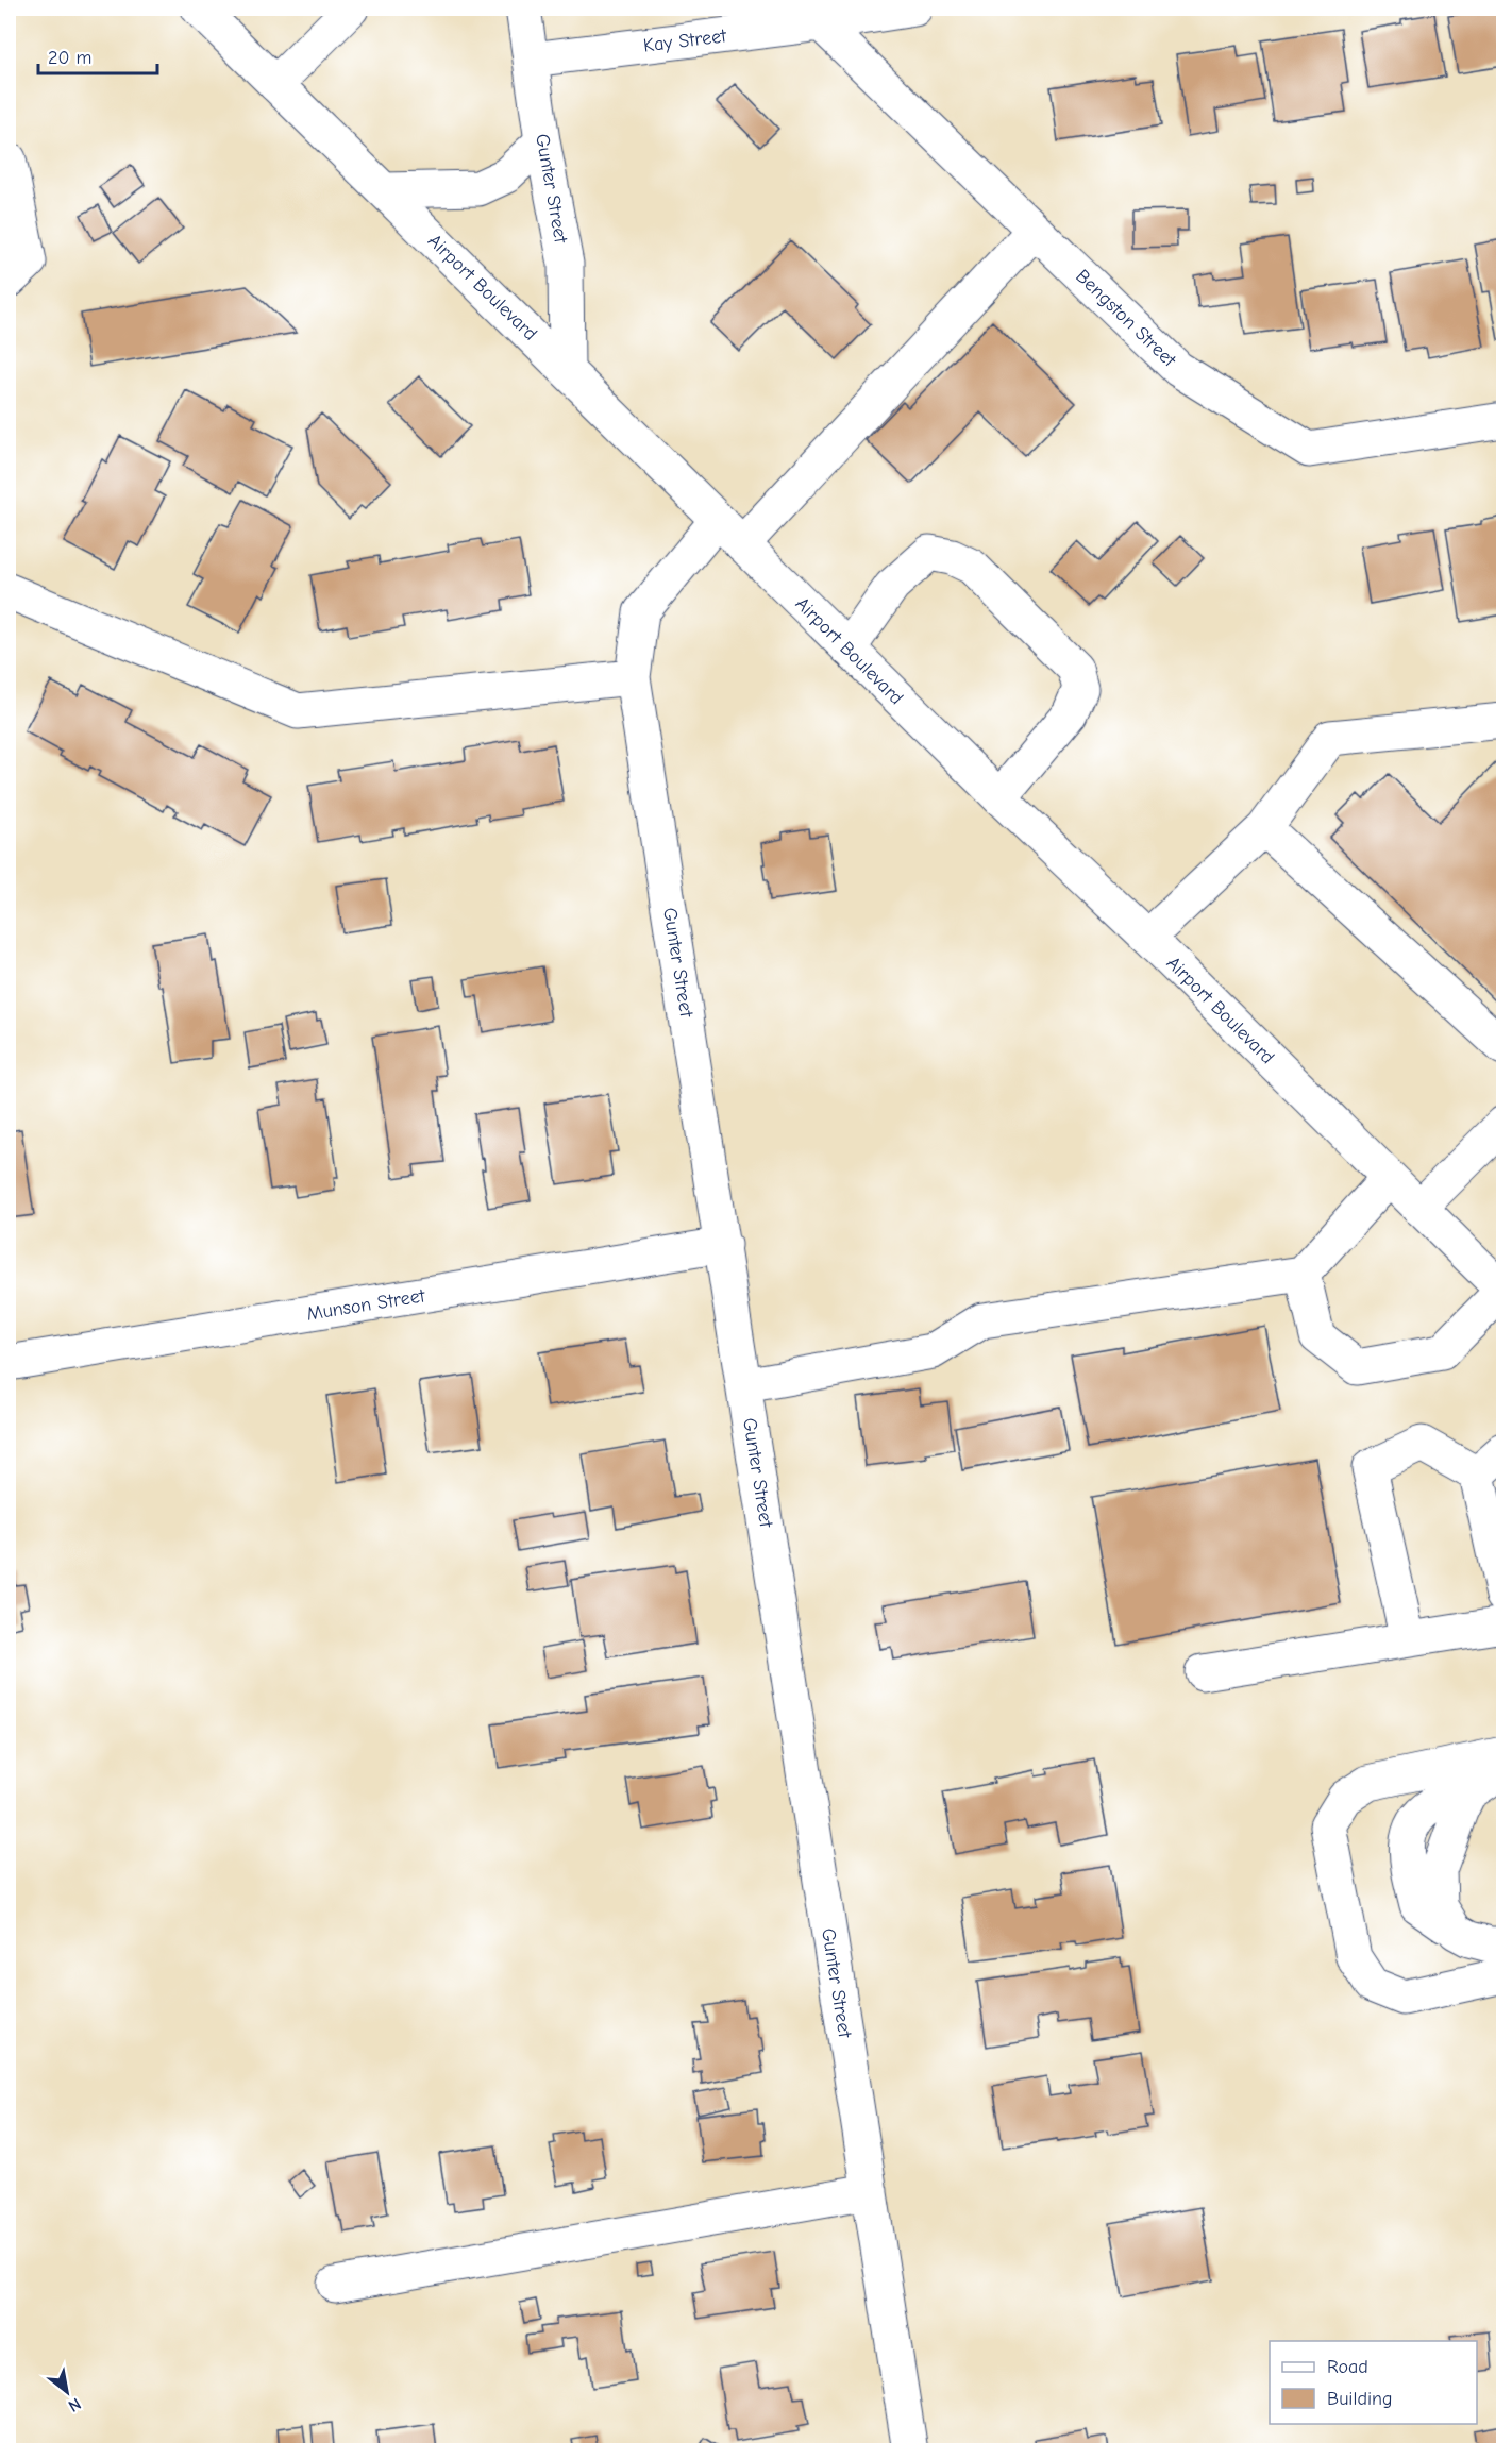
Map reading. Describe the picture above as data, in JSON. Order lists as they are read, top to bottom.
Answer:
{
  "streets": {
    "street": [
      "Kay Street",
      "Gunter Street",
      "Airport Boulevard",
      "Bengston Street",
      "Munson Street"
    ]
  },
  "crossings": [
    ["Kay Street", "Gunter Street"],
    ["Kay Street", "Bengston Street"],
    ["Gunter Street", "Airport Boulevard"],
    ["Gunter Street", "Munson Street"]
  ],
  "legend": ["Road", "Building"],
  "scale_bar": "20 m",
  "north": "bottom right"
}
